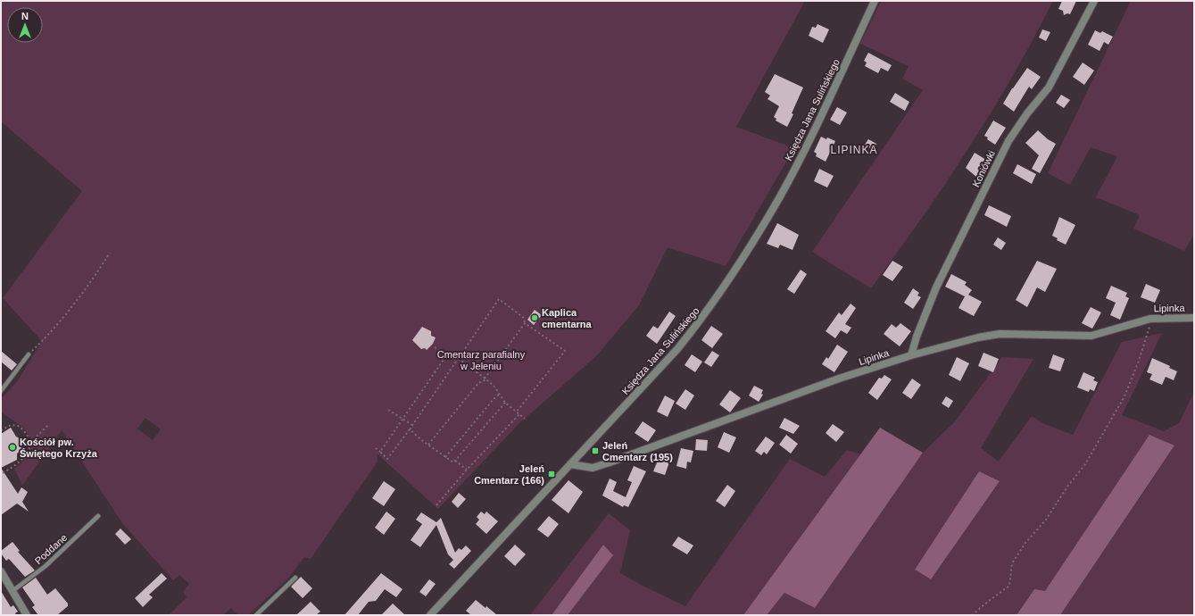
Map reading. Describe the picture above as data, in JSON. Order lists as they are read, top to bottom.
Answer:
{
  "streets": {
    "street": ["Księdza Jana Sulińskiego", "Koniówki", "Lipinka"],
    "lane": ["Poddane"]
  },
  "crossings": [
    ["Księdza Jana Sulińskiego", "Lipinka"],
    ["Koniówki", "Lipinka"]
  ],
  "districts": ["LIPINKA"],
  "parks": ["Cmentarz parafialny w Jeleniu"],
  "places": {
    "other": ["Kaplica cmentarna", "Kościół pw. Świętego Krzyża"],
    "transit": ["Jeleń Cmentarz (195)", "Jeleń Cmentarz (166)"]
  },
  "north": "top"
}
